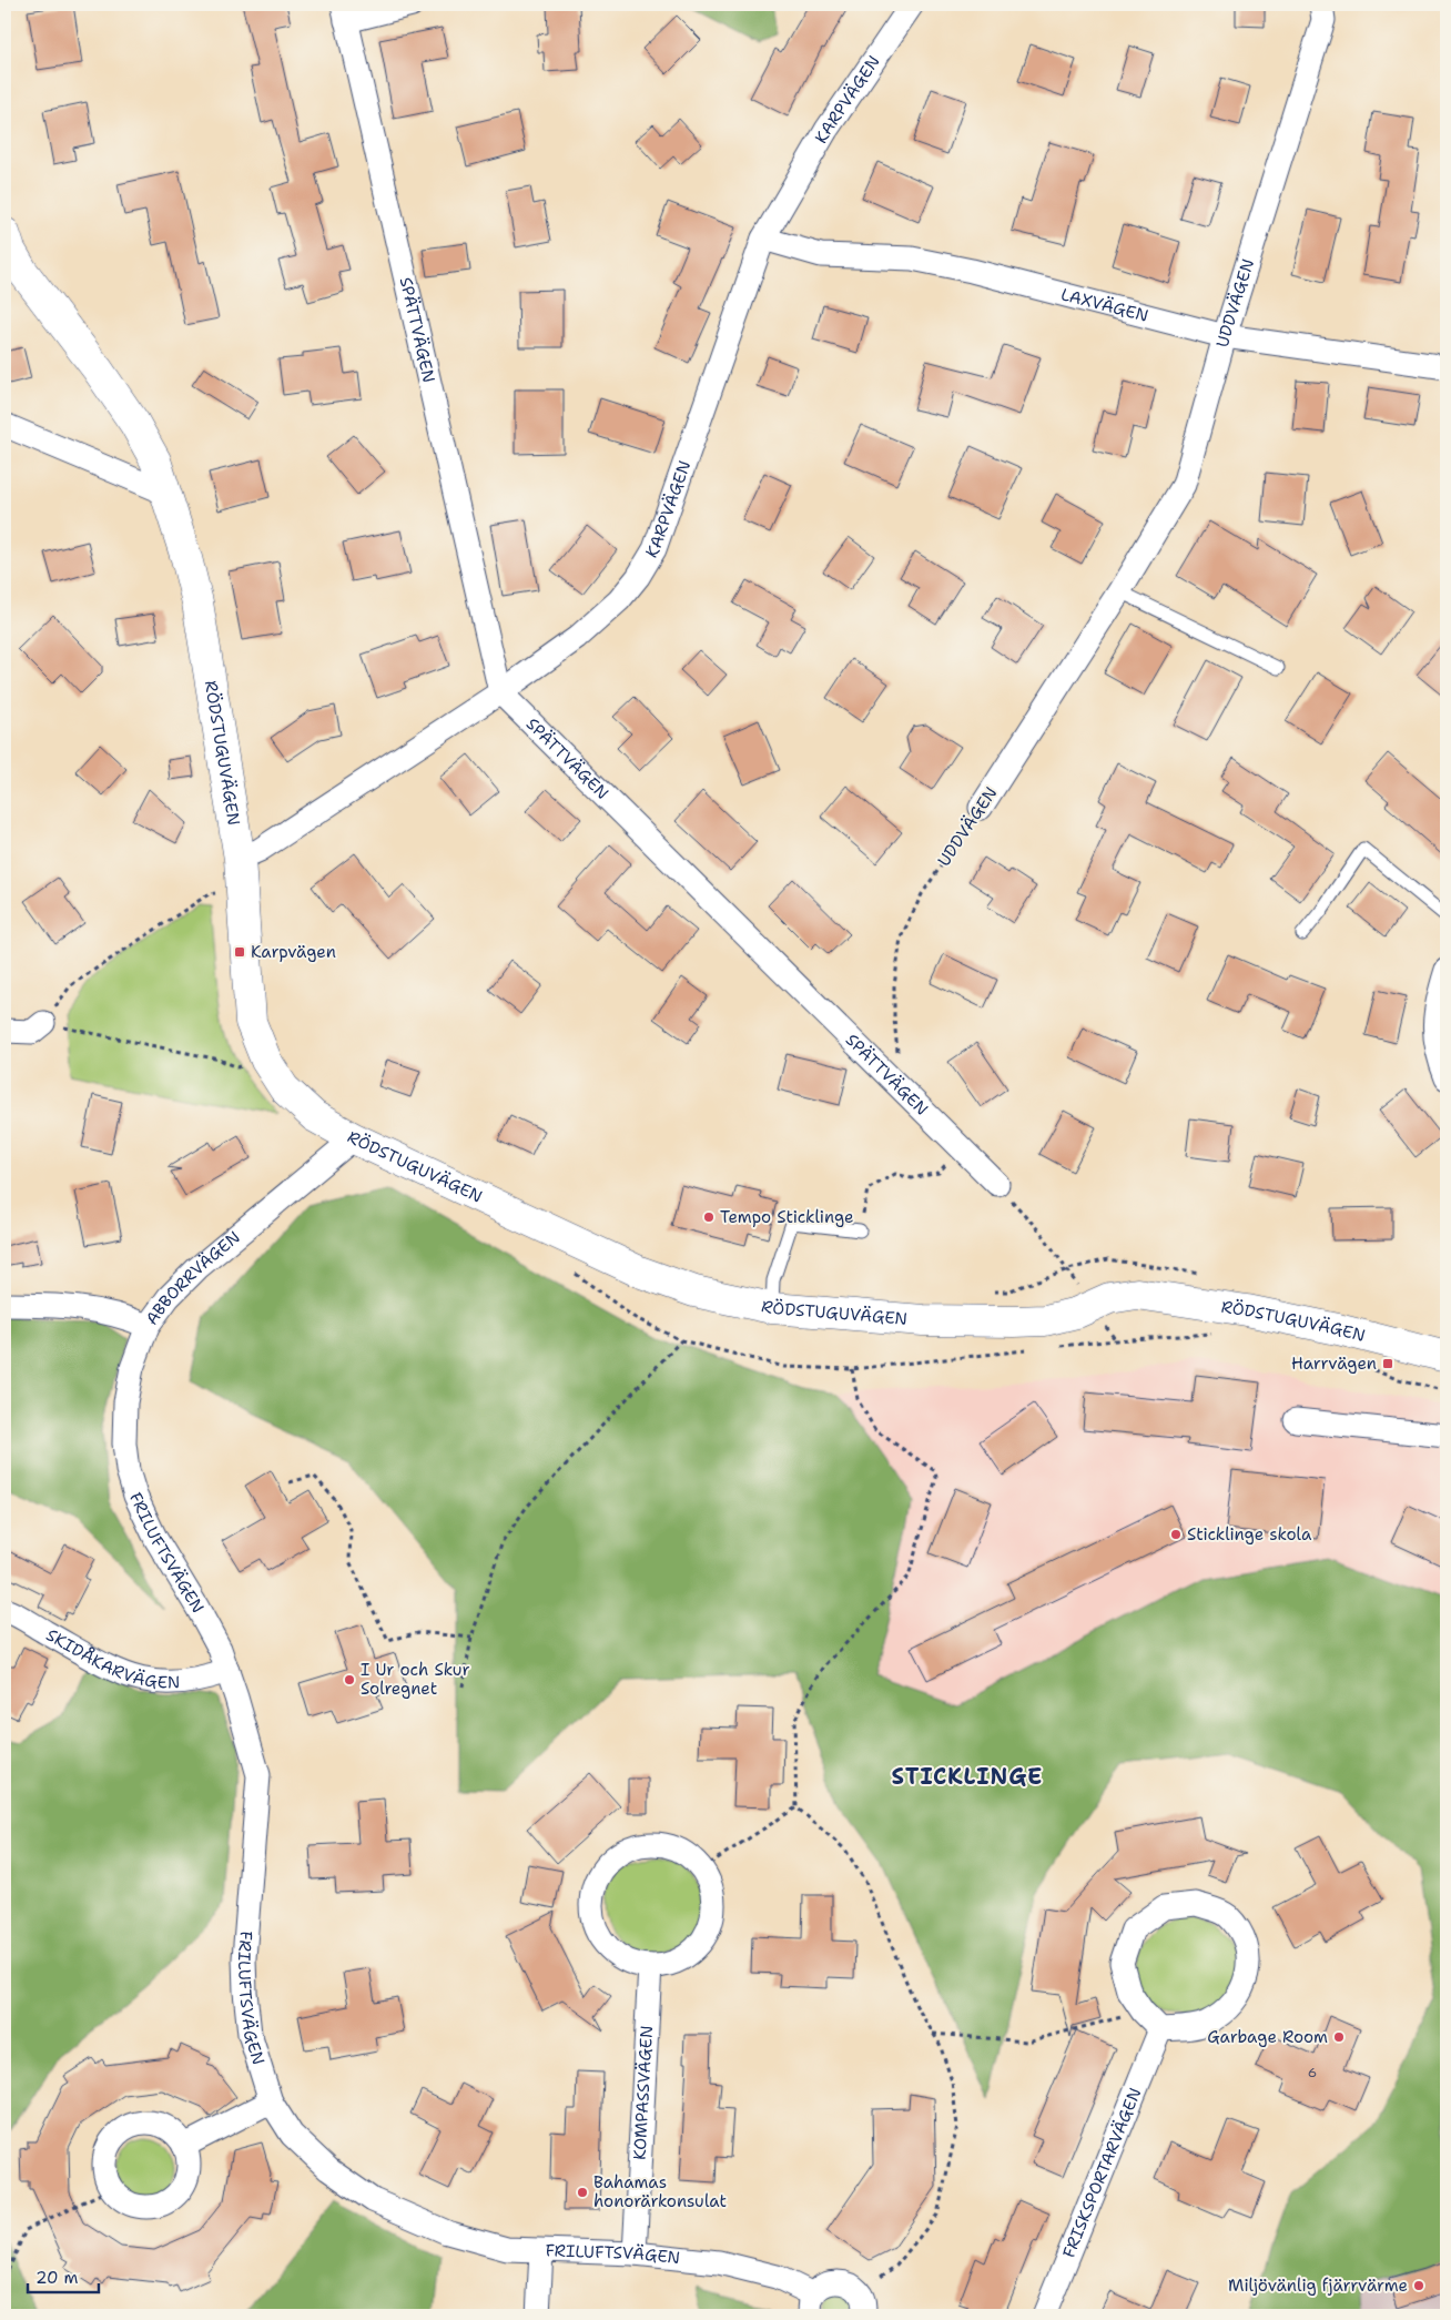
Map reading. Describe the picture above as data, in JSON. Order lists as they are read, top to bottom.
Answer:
{
  "streets": {
    "street": [
      "KARPVÄGEN",
      "UDDVÄGEN",
      "LAXVÄGEN",
      "SPÄTTVÄGEN",
      "RÖDSTUGUVÄGEN",
      "ABBORRVÄGEN",
      "FRILUFTSVÄGEN",
      "SKIDÅKARVÄGEN",
      "KOMPASSVÄGEN",
      "FRISKSPORTARVÄGEN"
    ]
  },
  "crossings": [
    ["KARPVÄGEN", "LAXVÄGEN"],
    ["KARPVÄGEN", "SPÄTTVÄGEN"],
    ["KARPVÄGEN", "RÖDSTUGUVÄGEN"],
    ["UDDVÄGEN", "LAXVÄGEN"],
    ["UDDVÄGEN", "SPÄTTVÄGEN"],
    ["RÖDSTUGUVÄGEN", "ABBORRVÄGEN"],
    ["ABBORRVÄGEN", "FRILUFTSVÄGEN"],
    ["FRILUFTSVÄGEN", "SKIDÅKARVÄGEN"],
    ["FRILUFTSVÄGEN", "KOMPASSVÄGEN"]
  ],
  "districts": ["STICKLINGE"],
  "places": {
    "transit": ["Karpvägen", "Harrvägen"],
    "other": [
      "Tempo Sticklinge",
      "Sticklinge skola",
      "I Ur och Skur Solregnet",
      "Garbage Room",
      "Bahamas honorärkonsulat",
      "Miljövänlig fjärrvärme"
    ]
  },
  "house_numbers": ["6"],
  "scale_bar": "20 m"
}
